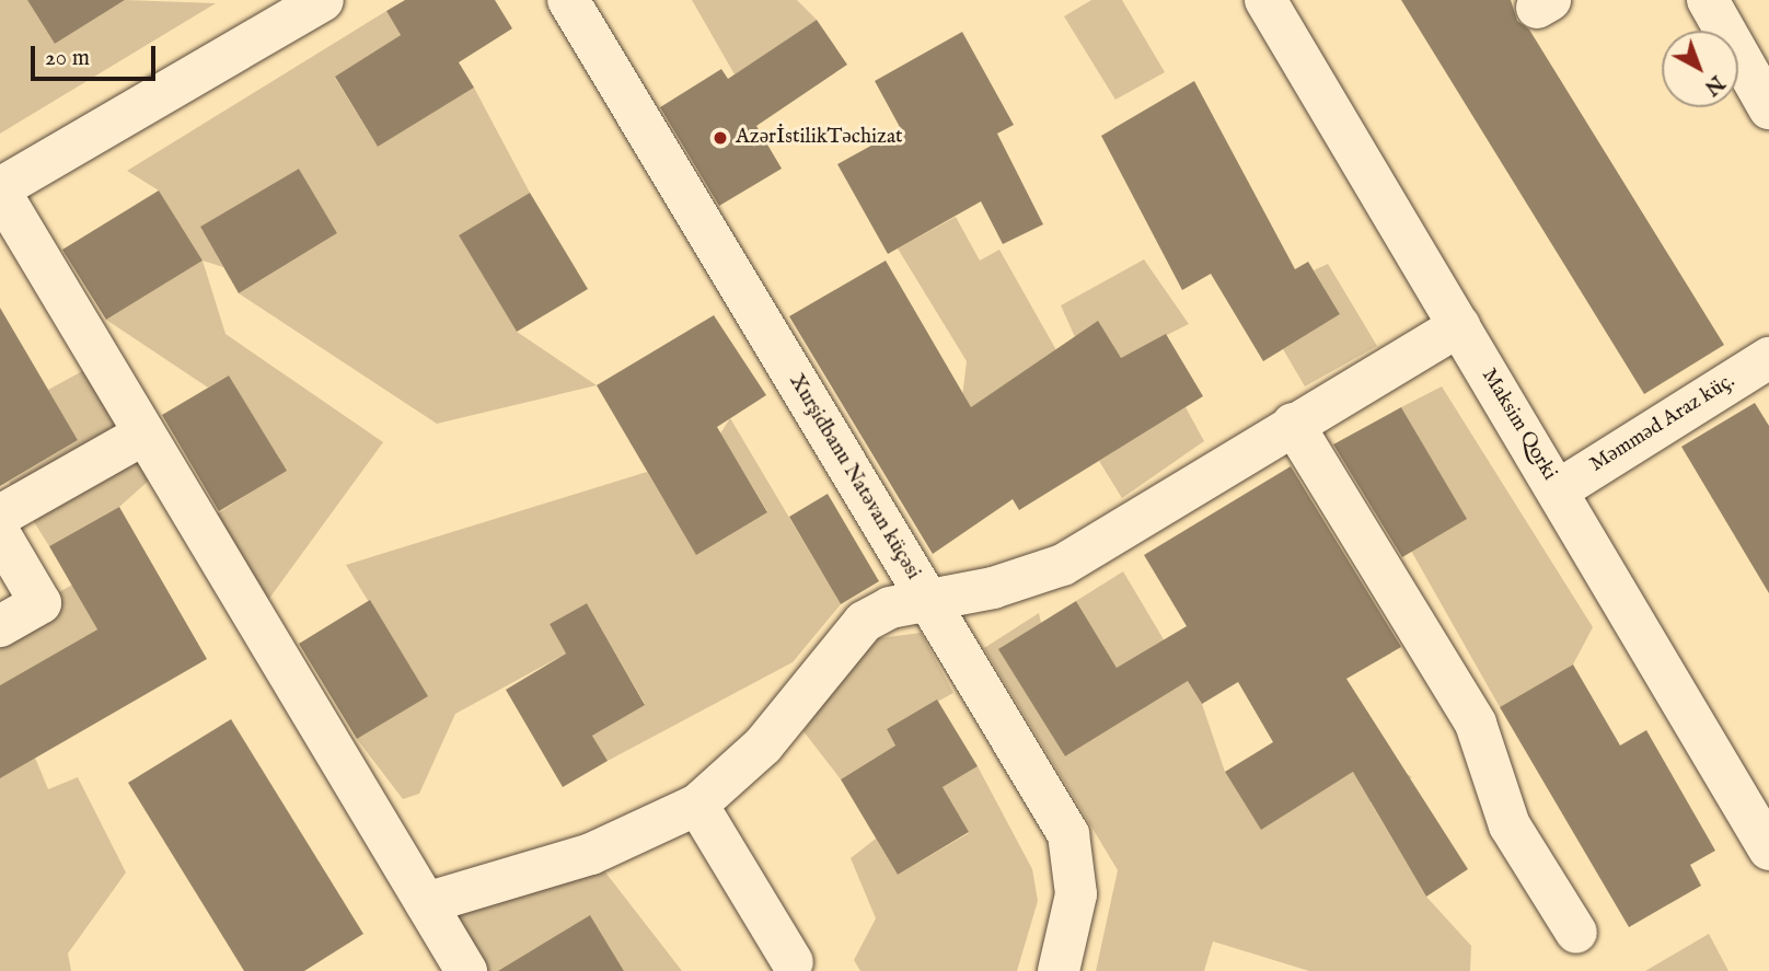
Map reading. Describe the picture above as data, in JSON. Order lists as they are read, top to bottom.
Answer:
{
  "streets": {
    "street": ["Məmməd Araz küç.", "Maksim Qorki", "Xurşidbanu Natəvan küçəsi"]
  },
  "crossings": [
    ["Məmməd Araz küç.", "Maksim Qorki"]
  ],
  "places": ["AzərİstilikTəchizat"],
  "scale_bar": "20 m",
  "north": "bottom right"
}
